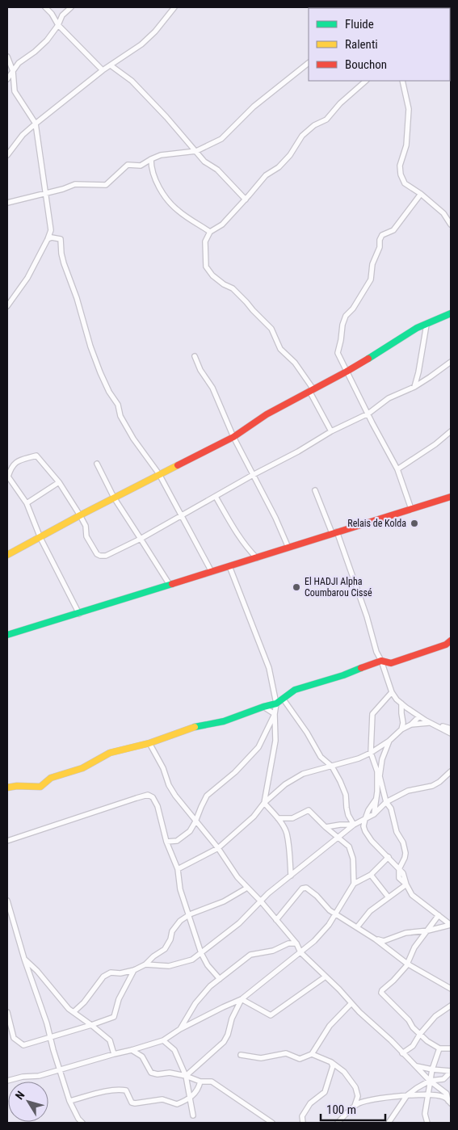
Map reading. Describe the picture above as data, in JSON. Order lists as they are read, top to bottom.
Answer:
{
  "places": ["Relais de Kolda", "El HADJI Alpha Coumbarou Cissé"],
  "legend": ["Fluide", "Ralenti", "Bouchon"],
  "scale_bar": "100 m",
  "north": "top left"
}
